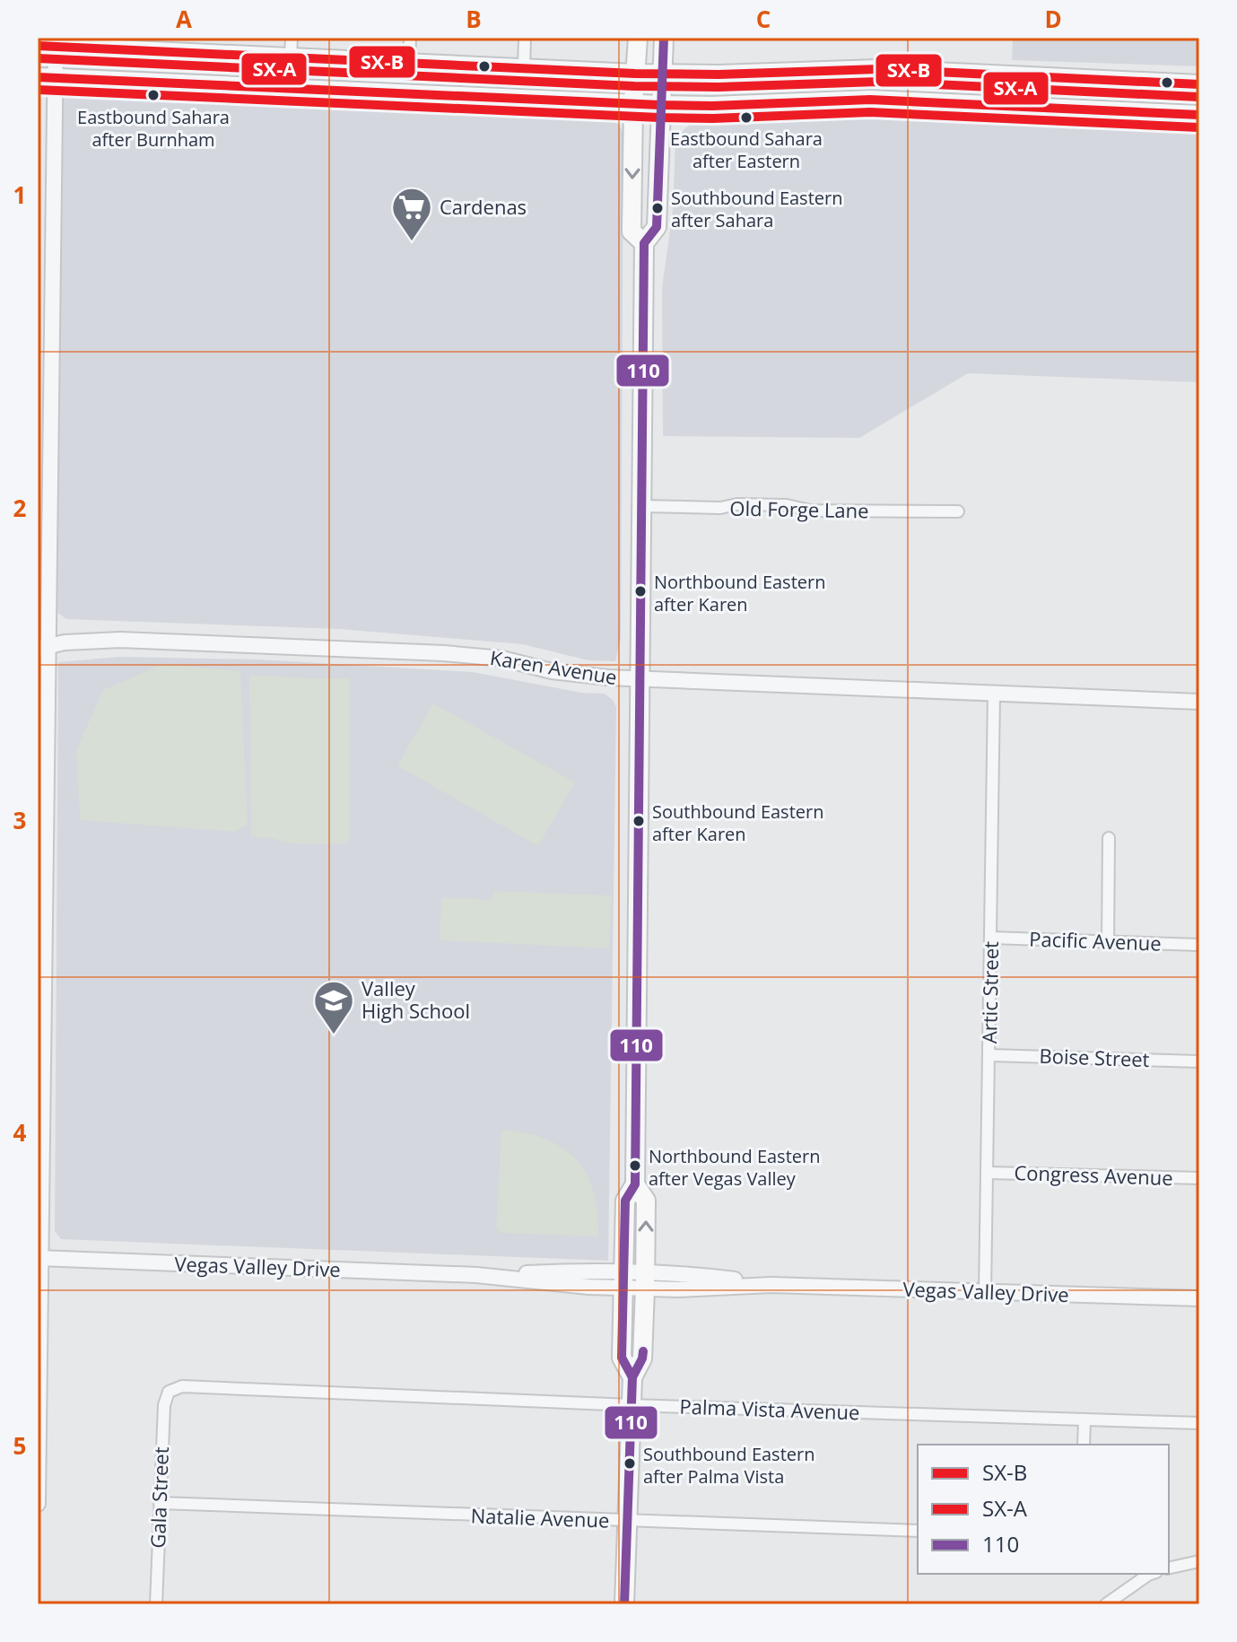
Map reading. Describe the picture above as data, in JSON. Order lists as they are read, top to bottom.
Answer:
{
  "streets": {
    "street": [
      "Old Forge Lane",
      "Karen Avenue",
      "Pacific Avenue",
      "Artic Street",
      "Boise Street",
      "Congress Avenue",
      "Vegas Valley Drive",
      "Palma Vista Avenue",
      "Gala Street",
      "Natalie Avenue"
    ]
  },
  "crossings": [
    ["Karen Avenue", "Artic Street"],
    ["Pacific Avenue", "Artic Street"],
    ["Artic Street", "Boise Street"],
    ["Artic Street", "Congress Avenue"],
    ["Artic Street", "Vegas Valley Drive"],
    ["Palma Vista Avenue", "Gala Street"],
    ["Gala Street", "Natalie Avenue"]
  ],
  "places": {
    "other": [
      "Eastbound Sahara after Burnham",
      "Eastbound Sahara after Eastern",
      "Southbound Eastern after Sahara",
      "Northbound Eastern after Karen",
      "Southbound Eastern after Karen",
      "Northbound Eastern after Vegas Valley",
      "Southbound Eastern after Palma Vista"
    ],
    "supermarket": ["Cardenas"],
    "school or university": ["Valley High School"]
  },
  "lines": ["transit line 110", "transit line SX-B", "transit line SX-A"],
  "legend": ["SX-B", "SX-A", "110"],
  "grid": {
    "columns": [
      "A",
      "B",
      "C",
      "D"
    ],
    "rows": [
      "1",
      "2",
      "3",
      "4",
      "5"
    ]
  }
}
